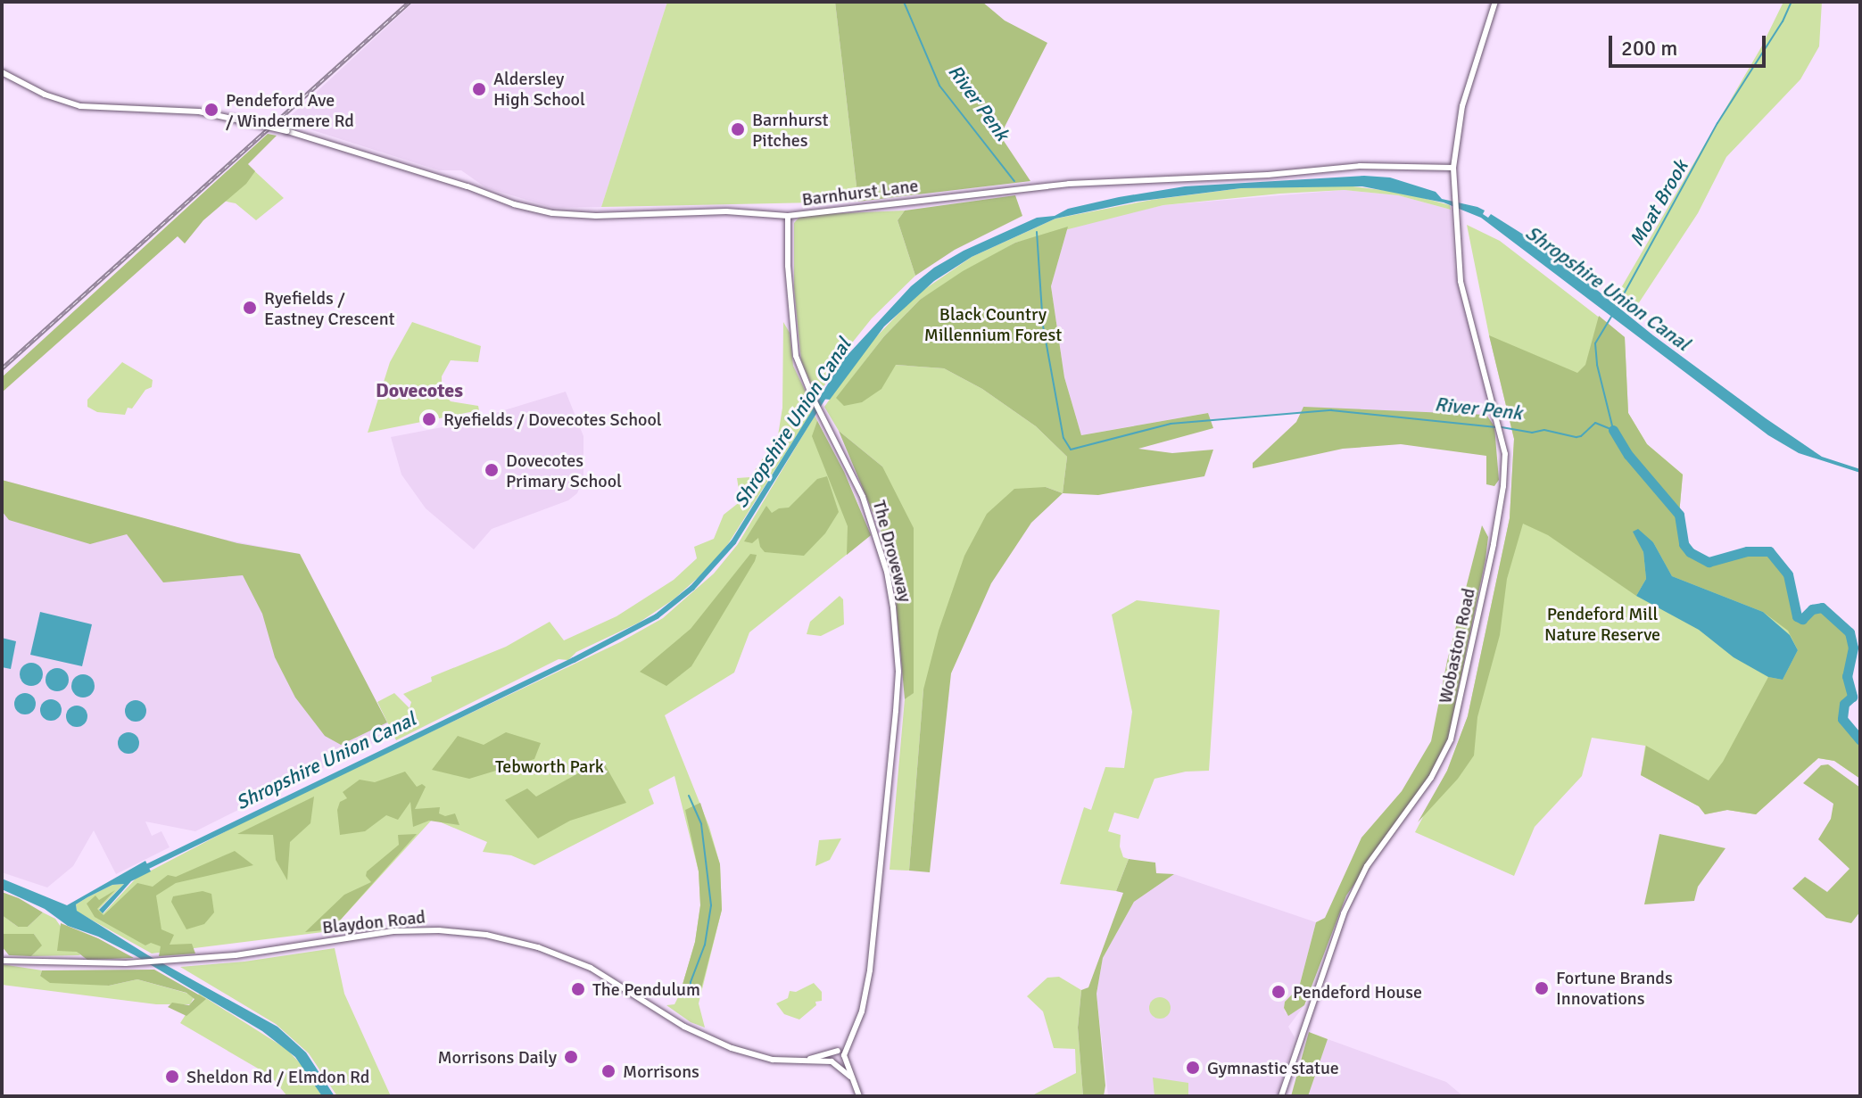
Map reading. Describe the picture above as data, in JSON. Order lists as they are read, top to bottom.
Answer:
{
  "streets": {
    "street": [
      "Barnhurst Lane",
      "The Droveway",
      "Wobaston Road",
      "Blaydon Road"
    ]
  },
  "crossings": [
    ["Barnhurst Lane", "The Droveway"],
    ["Barnhurst Lane", "Wobaston Road"],
    ["The Droveway", "Blaydon Road"]
  ],
  "districts": ["Dovecotes"],
  "water": ["River Penk", "Moat Brook", "Shropshire Union Canal"],
  "parks": ["Black Country Millennium Forest", "Pendeford Mill Nature Reserve", "Tebworth Park"],
  "places": [
    "Aldersley High School",
    "Pendeford Ave / Windermere Rd",
    "Barnhurst Pitches",
    "Ryefields / Eastney Crescent",
    "Ryefields / Dovecotes School",
    "Dovecotes Primary School",
    "Fortune Brands Innovations",
    "The Pendulum",
    "Pendeford House",
    "Morrisons Daily",
    "Gymnastic statue",
    "Morrisons",
    "Sheldon Rd / Elmdon Rd"
  ],
  "scale_bar": "200 m"
}
